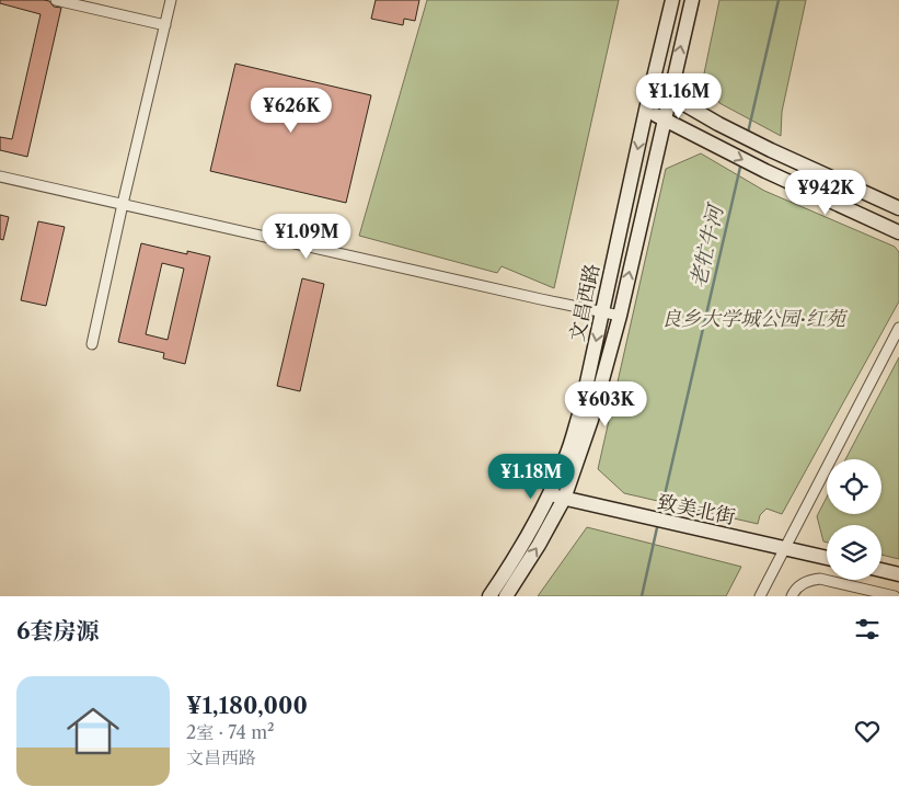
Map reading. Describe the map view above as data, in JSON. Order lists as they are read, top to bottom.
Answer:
{
  "streets": {
    "main road": ["文昌西路", "致美北街"]
  },
  "crossings": [
    ["文昌西路", "致美北街"]
  ],
  "water": ["老牤牛河"],
  "parks": ["良乡大学城公园·红苑"],
  "page": {
    "price": [
      "¥1.16M",
      "¥626K",
      "¥942K",
      "¥1.09M",
      "¥603K",
      "¥1.18M"
    ],
    "heading": "6套房源",
    "list": [
      {
        "name": "¥1,180,000",
        "note": "2室 · 74 m² · 文昌西路"
      }
    ]
  }
}
